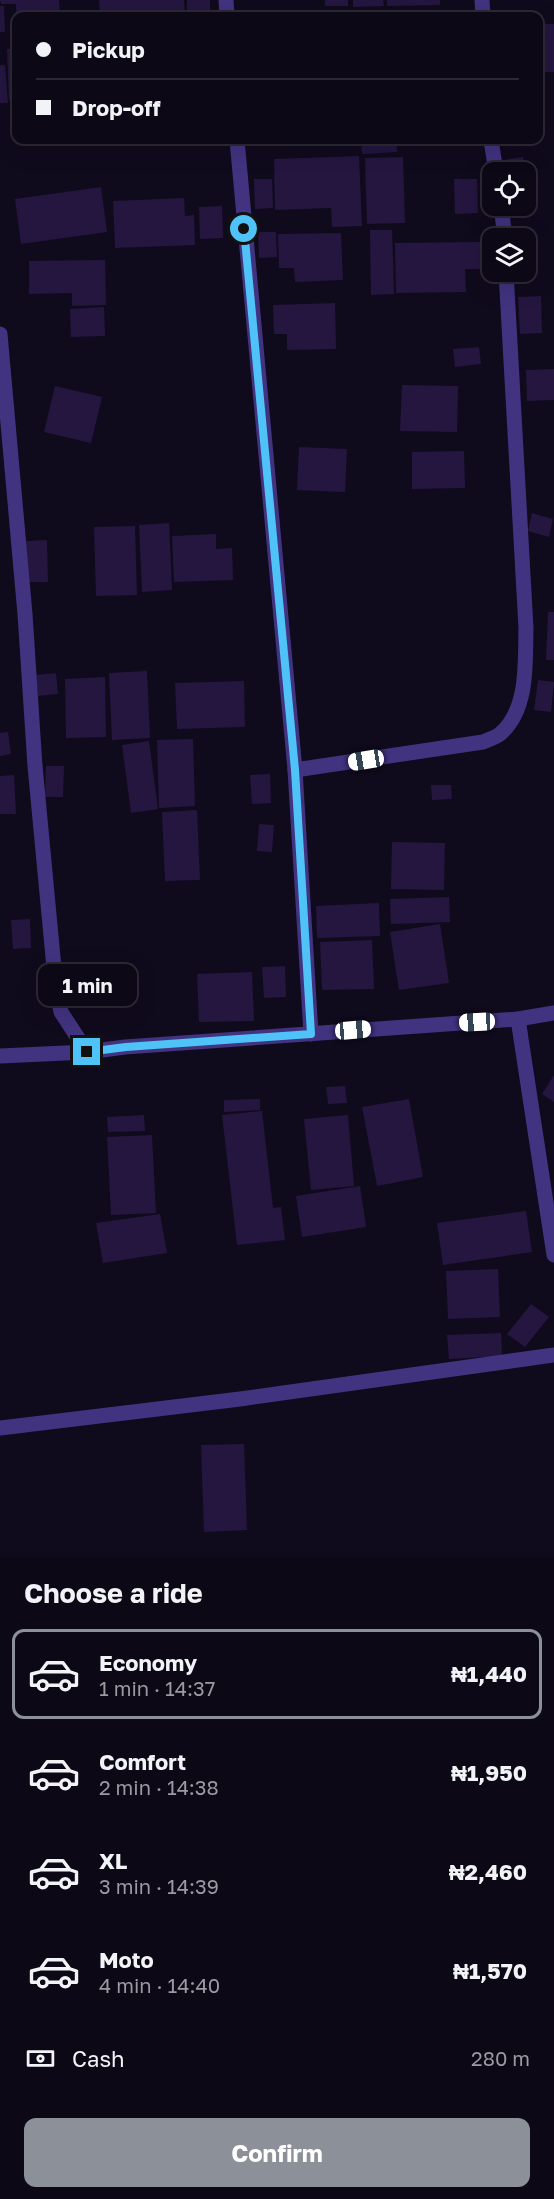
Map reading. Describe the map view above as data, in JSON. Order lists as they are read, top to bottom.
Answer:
{
  "page": {
    "banner": ["Pickup", "Drop-off"],
    "bubble": "1 min",
    "heading": "Choose a ride",
    "list": [
      {
        "name": "Economy",
        "note": "1 min · 14:37",
        "value": "₦1,440"
      },
      {
        "name": "Comfort",
        "note": "2 min · 14:38",
        "value": "₦1,950"
      },
      {
        "name": "XL",
        "note": "3 min · 14:39",
        "value": "₦2,460"
      },
      {
        "name": "Moto",
        "note": "4 min · 14:40",
        "value": "₦1,570"
      }
    ],
    "pay": ["Cash", "280 m"],
    "buttons": "Confirm"
  }
}
